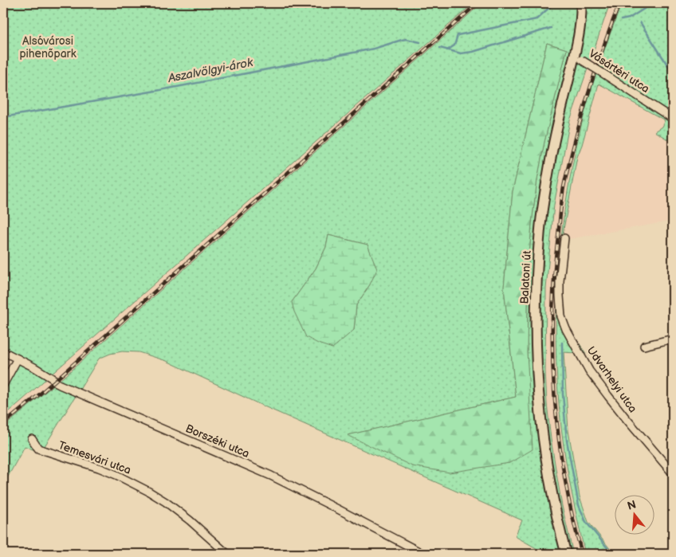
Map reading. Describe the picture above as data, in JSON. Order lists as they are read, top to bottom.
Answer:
{
  "streets": {
    "main road": ["Balatoni út"],
    "street": [
      "Vásártéri utca",
      "Udvarhelyi utca",
      "Borszéki utca",
      "Temesvári utca"
    ]
  },
  "crossings": [
    ["Vásártéri utca", "Balatoni út"]
  ],
  "water": ["Aszalvölgyi-árok"],
  "parks": ["Alsóvárosi pihenőpark"],
  "north": "top"
}
